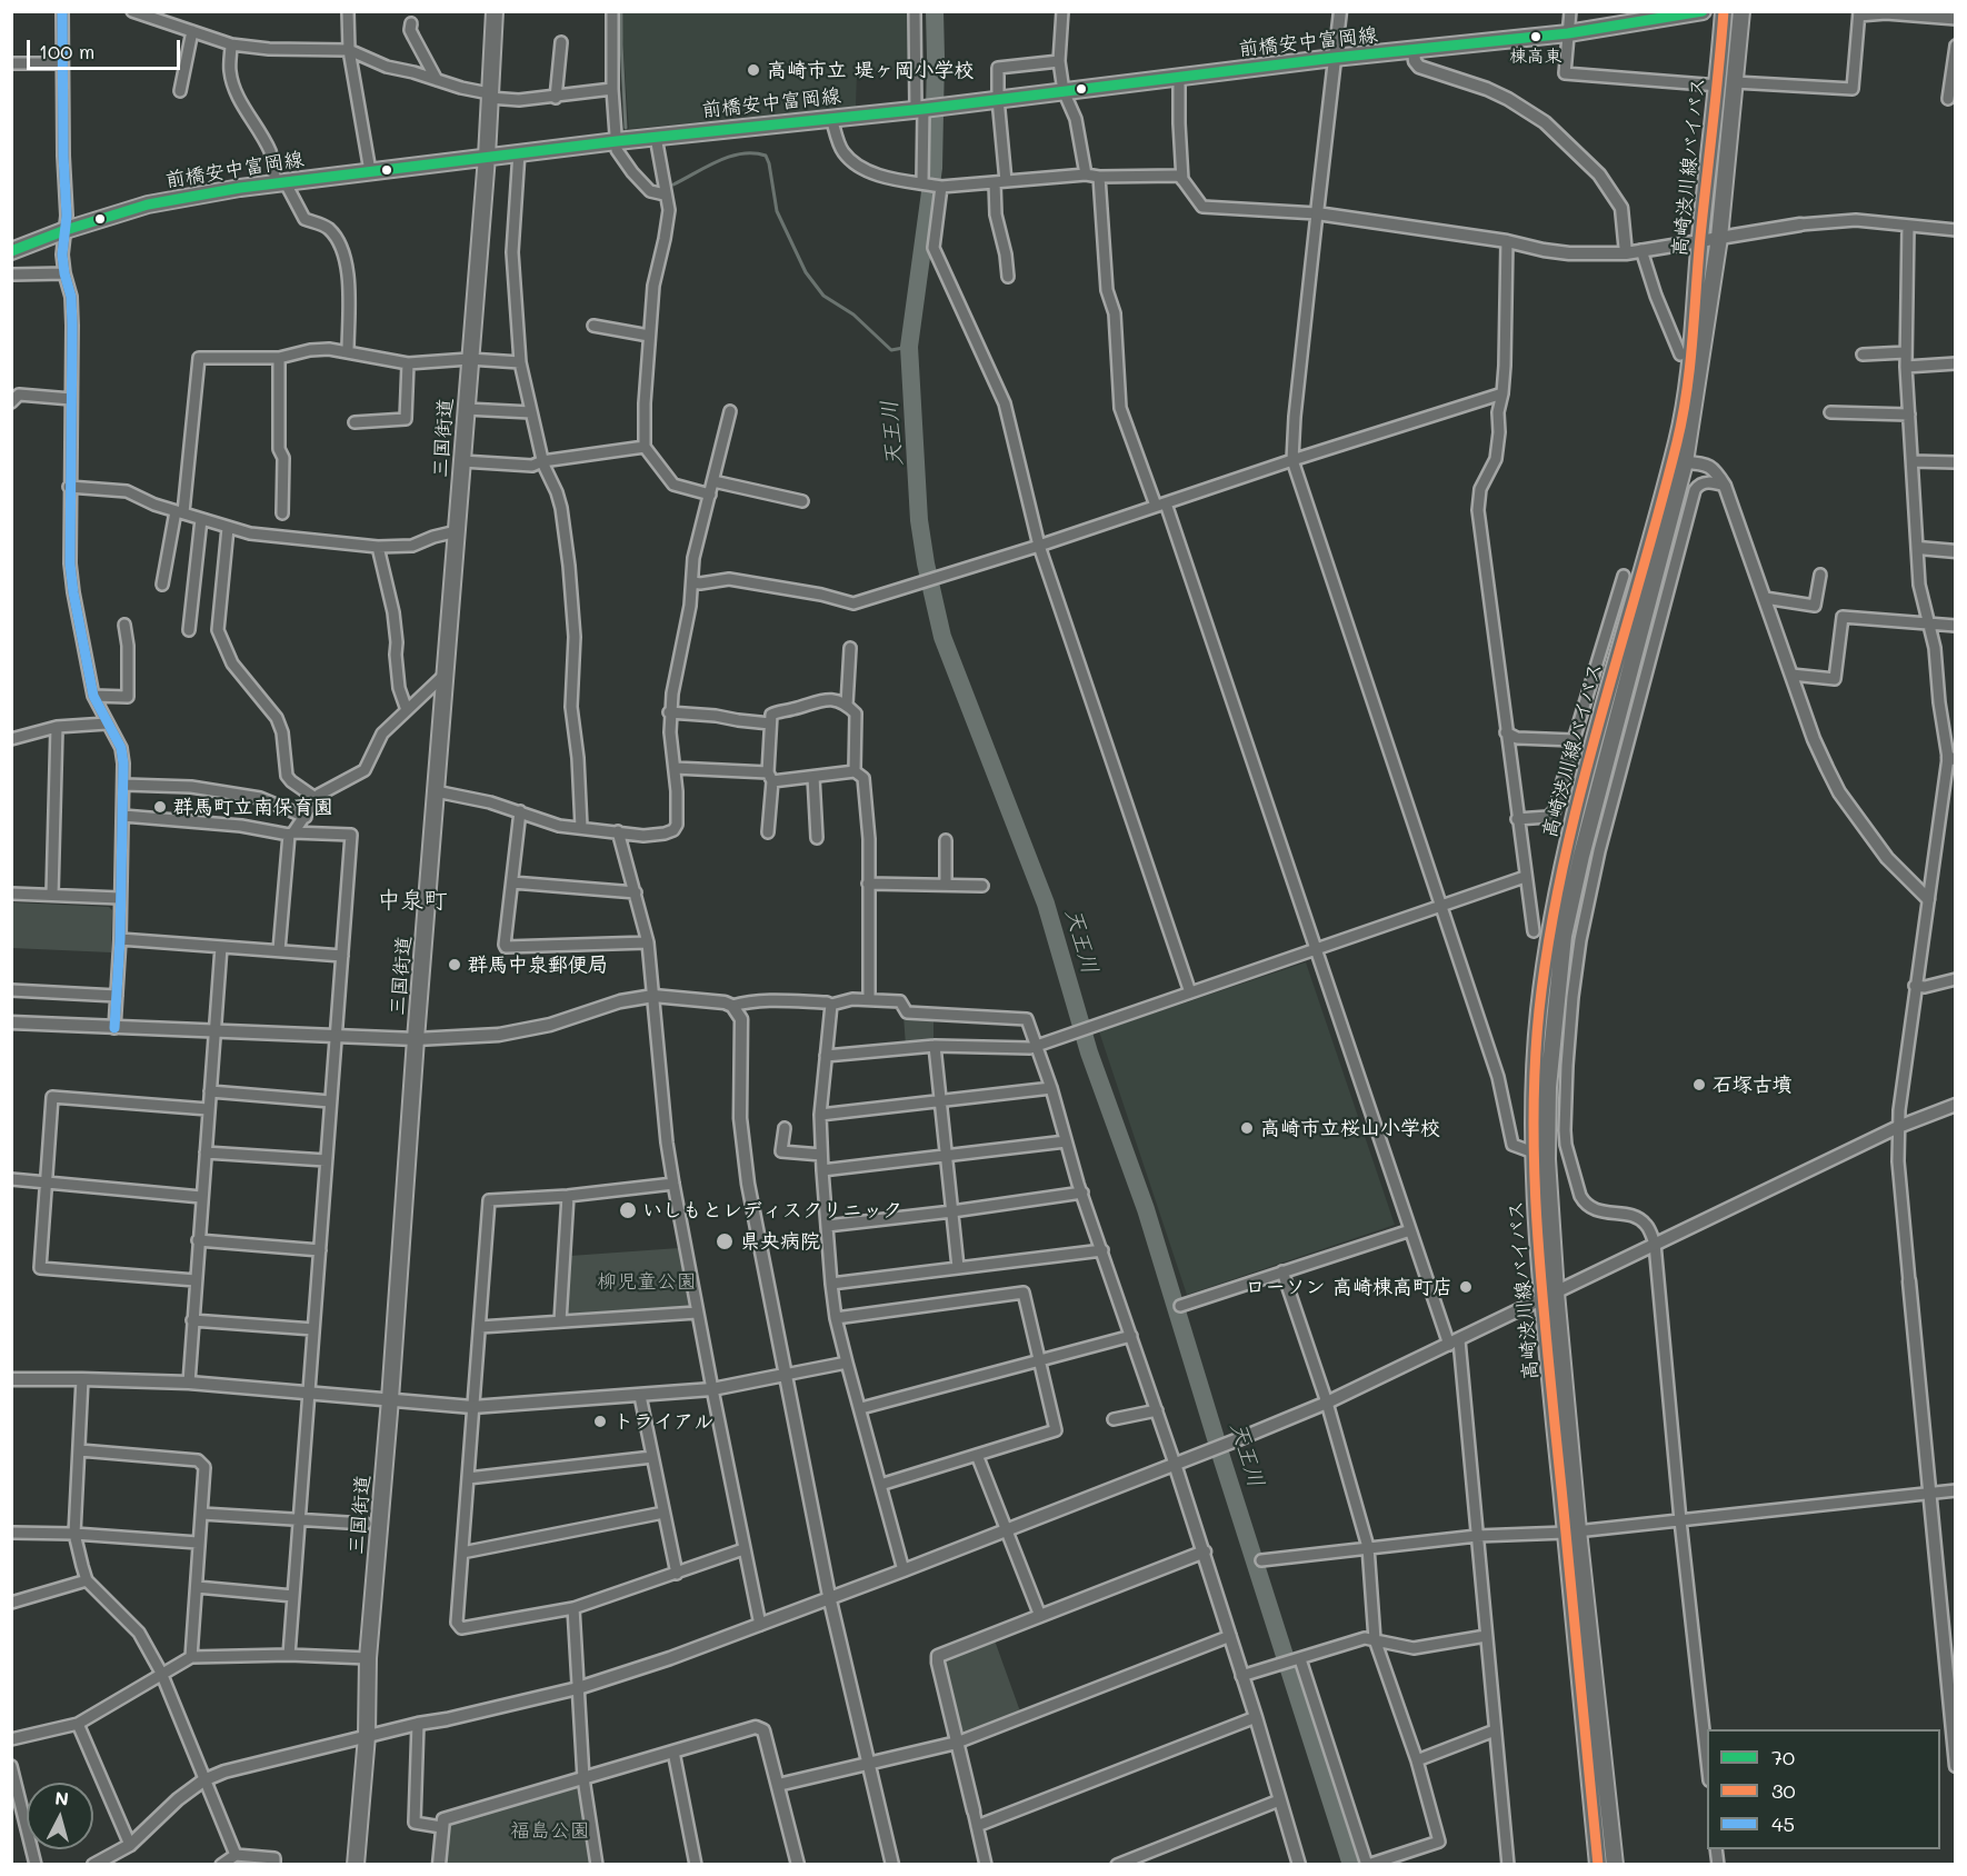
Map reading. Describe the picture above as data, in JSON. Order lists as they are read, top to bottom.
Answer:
{
  "streets": {
    "main road": ["前橋安中富岡線", "高崎渋川線バイパス", "三国街道"]
  },
  "crossings": [
    ["前橋安中富岡線", "三国街道"]
  ],
  "districts": ["中泉町"],
  "water": ["天王川"],
  "parks": ["柳児童公園", "福島公園"],
  "places": [
    "棟高東",
    "高崎市立 堤ヶ岡小学校",
    "群馬町立南保育園",
    "群馬中泉郵便局",
    "石塚古墳",
    "高崎市立桜山小学校",
    "いしもとレディスクリニック",
    "県央病院",
    "ローソン 高崎棟高町店",
    "トライアル"
  ],
  "lines": ["transit line 70", "transit line 30", "transit line 45"],
  "legend": ["70", "30", "45"],
  "scale_bar": "100 m",
  "north": "top"
}
